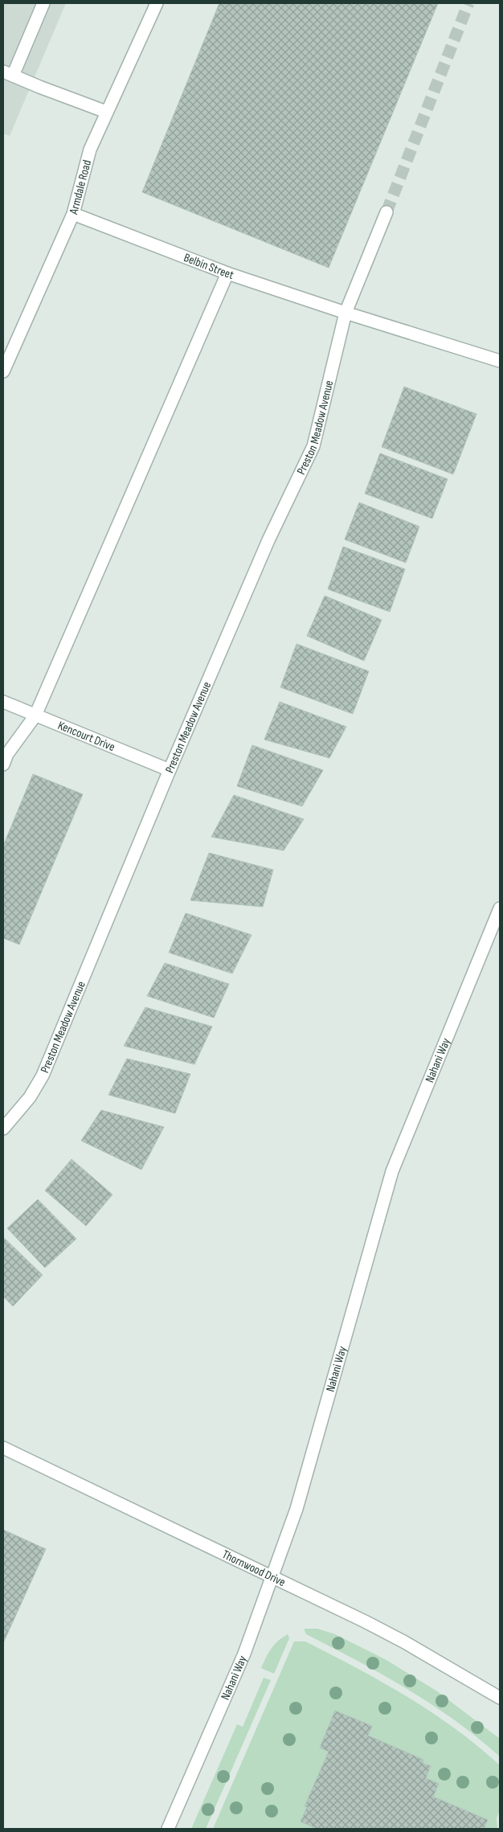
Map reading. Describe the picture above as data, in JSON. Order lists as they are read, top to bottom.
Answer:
{
  "streets": {
    "street": [
      "Armdale Road",
      "Belbin Street",
      "Preston Meadow Avenue",
      "Kencourt Drive",
      "Nahani Way",
      "Thornwood Drive"
    ]
  },
  "crossings": [
    ["Armdale Road", "Belbin Street"],
    ["Belbin Street", "Preston Meadow Avenue"],
    ["Preston Meadow Avenue", "Kencourt Drive"],
    ["Nahani Way", "Thornwood Drive"]
  ]
}
